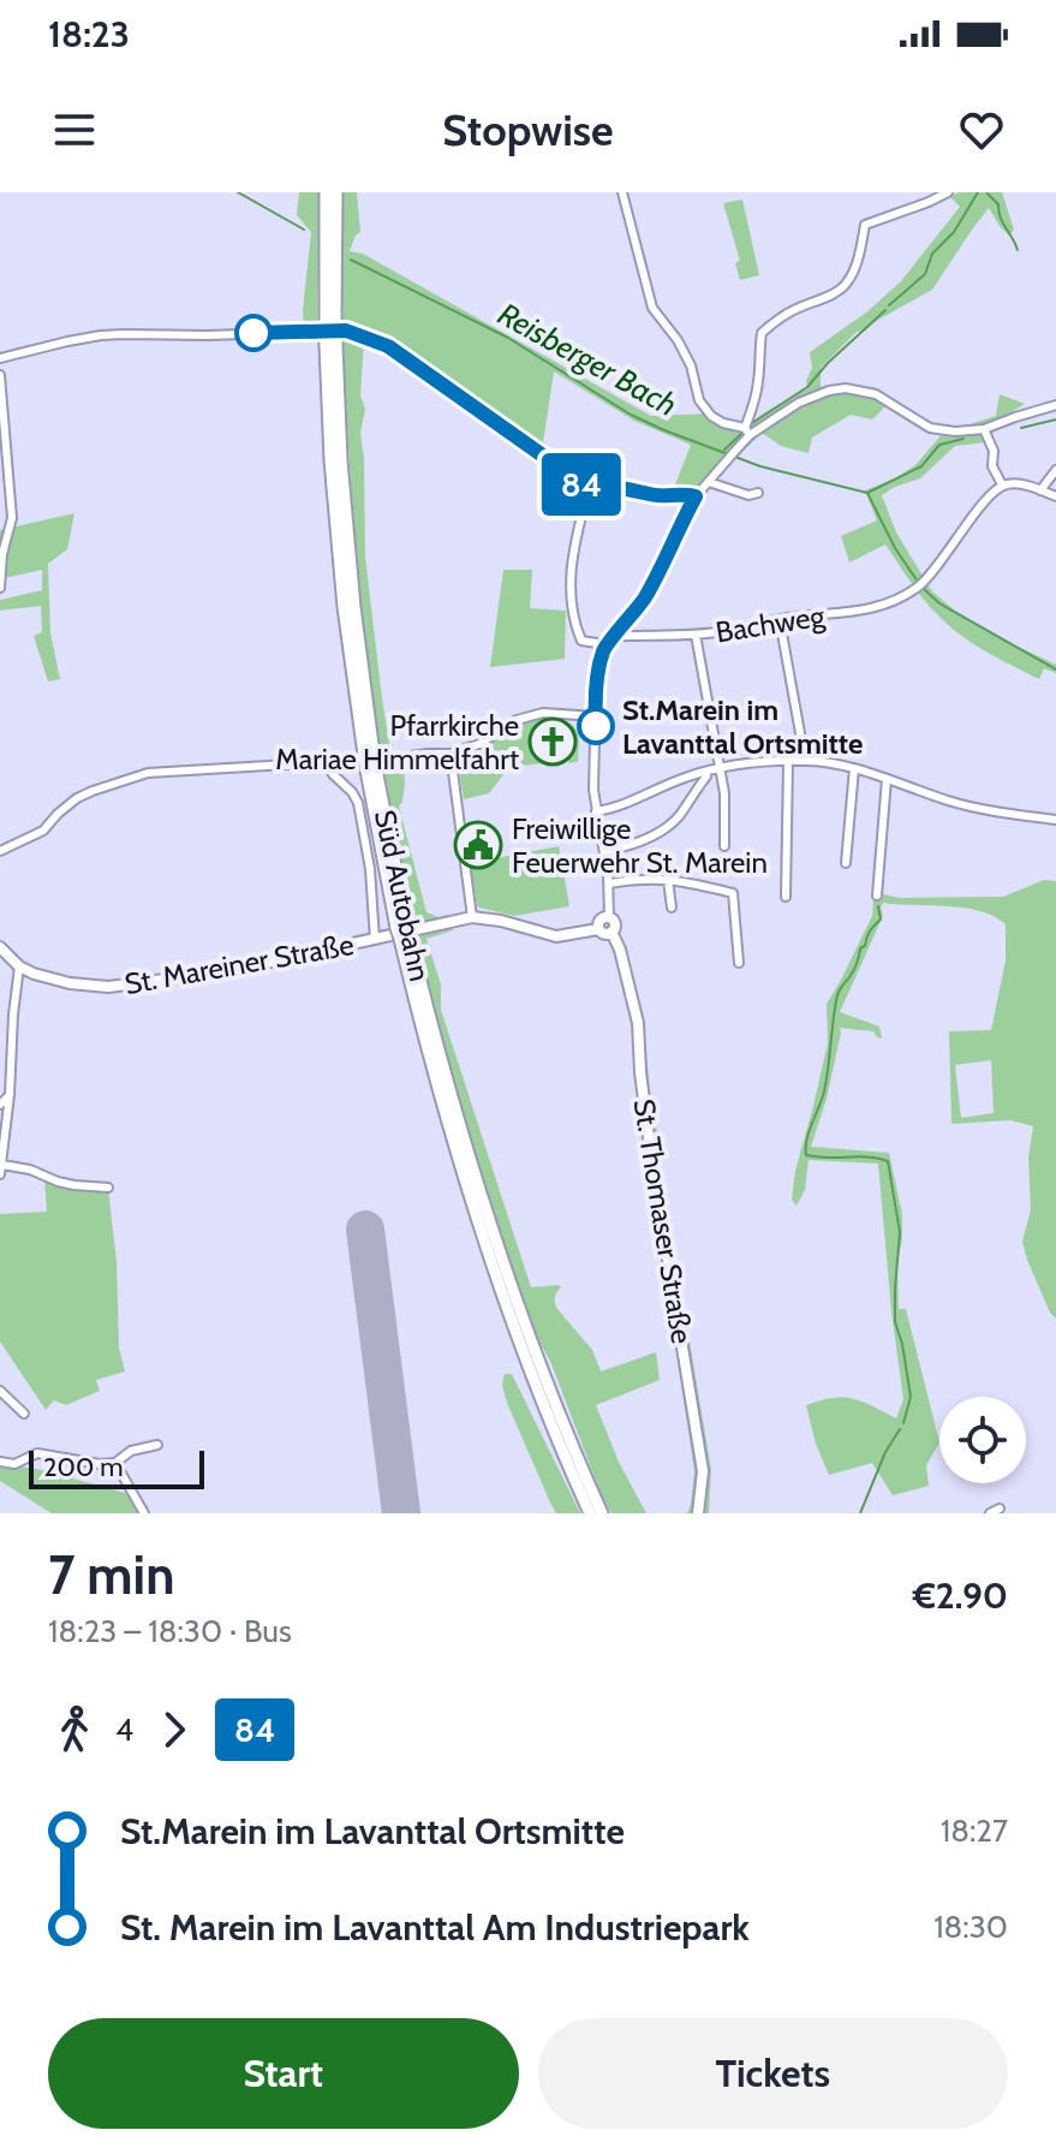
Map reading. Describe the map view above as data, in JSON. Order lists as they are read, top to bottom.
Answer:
{
  "streets": {
    "highway": ["Süd Autobahn"],
    "main road": ["St. Mareiner Straße", "St. Thomaser Straße"],
    "street": ["Bachweg"]
  },
  "crossings": [
    ["St. Mareiner Straße", "St. Thomaser Straße"]
  ],
  "water": ["Reisberger Bach"],
  "places": {
    "other": ["St.Marein im Lavanttal Ortsmitte"],
    "church": ["Pfarrkirche Mariae Himmelfahrt"],
    "public building": ["Freiwillige Feuerwehr St. Marein"]
  },
  "lines": ["bus line 84"],
  "scale_bar": "200 m",
  "page": {
    "status": "18:23",
    "header": "Stopwise",
    "on_map": "84",
    "scale": "200 m",
    "heading": ["7 min", "18:23 – 18:30 · Bus", "€2.90"],
    "legs": ["4", "84"],
    "list": [
      {
        "name": "St.Marein im Lavanttal Ortsmitte",
        "value": "18:27"
      },
      {
        "name": "St. Marein im Lavanttal Am Industriepark",
        "value": "18:30"
      }
    ],
    "buttons": ["Start", "Tickets"]
  }
}
